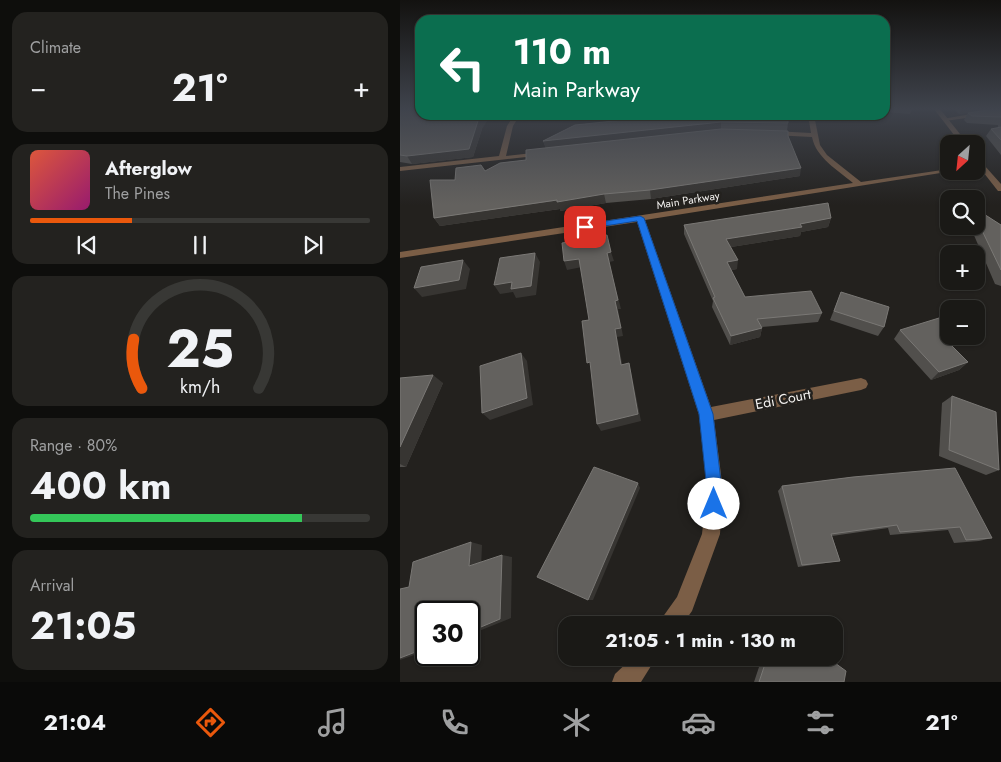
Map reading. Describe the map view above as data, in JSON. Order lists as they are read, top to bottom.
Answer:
{
  "streets": {
    "street": ["Main Parkway", "Edi Court"]
  },
  "north": "bottom left",
  "page": {
    "tile": [
      "Climate",
      ["Range · 80%", "400 km"],
      ["Arrival", "21:05"]
    ],
    "turn": ["110 m", "Main Parkway"],
    "heat": ["−", "21°", "+"],
    "map_buttons": ["+", "−"],
    "song": ["Afterglow", "The Pines"],
    "limit": "30",
    "trip": "21:05 · 1 min · 130 m",
    "tabs": ["21:04", "21°"],
    "gauge": ["25", "km/h"]
  }
}
